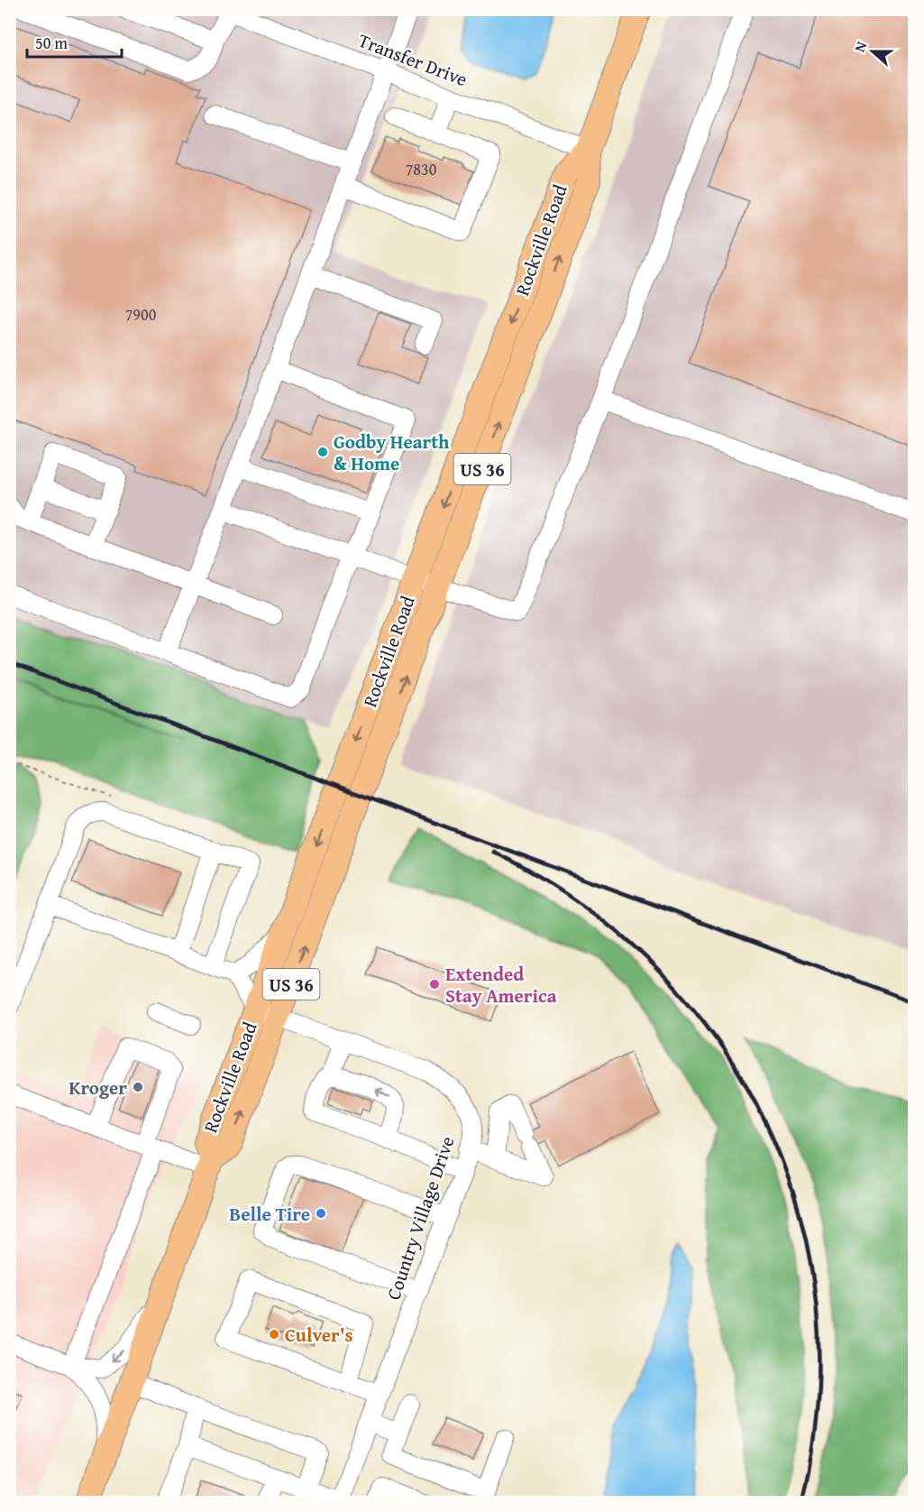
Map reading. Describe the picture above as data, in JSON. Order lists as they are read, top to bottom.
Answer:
{
  "streets": {
    "main road": ["Rockville Road", "US 36"],
    "street": ["Transfer Drive", "Country Village Drive"]
  },
  "crossings": [
    ["Transfer Drive", "Rockville Road"],
    ["Rockville Road", "Country Village Drive"]
  ],
  "places": [
    "Godby Hearth & Home",
    "Extended Stay America",
    "Kroger",
    "Belle Tire",
    "Culver's"
  ],
  "house_numbers": ["7830", "7900"],
  "scale_bar": "50 m",
  "north": "left"
}
